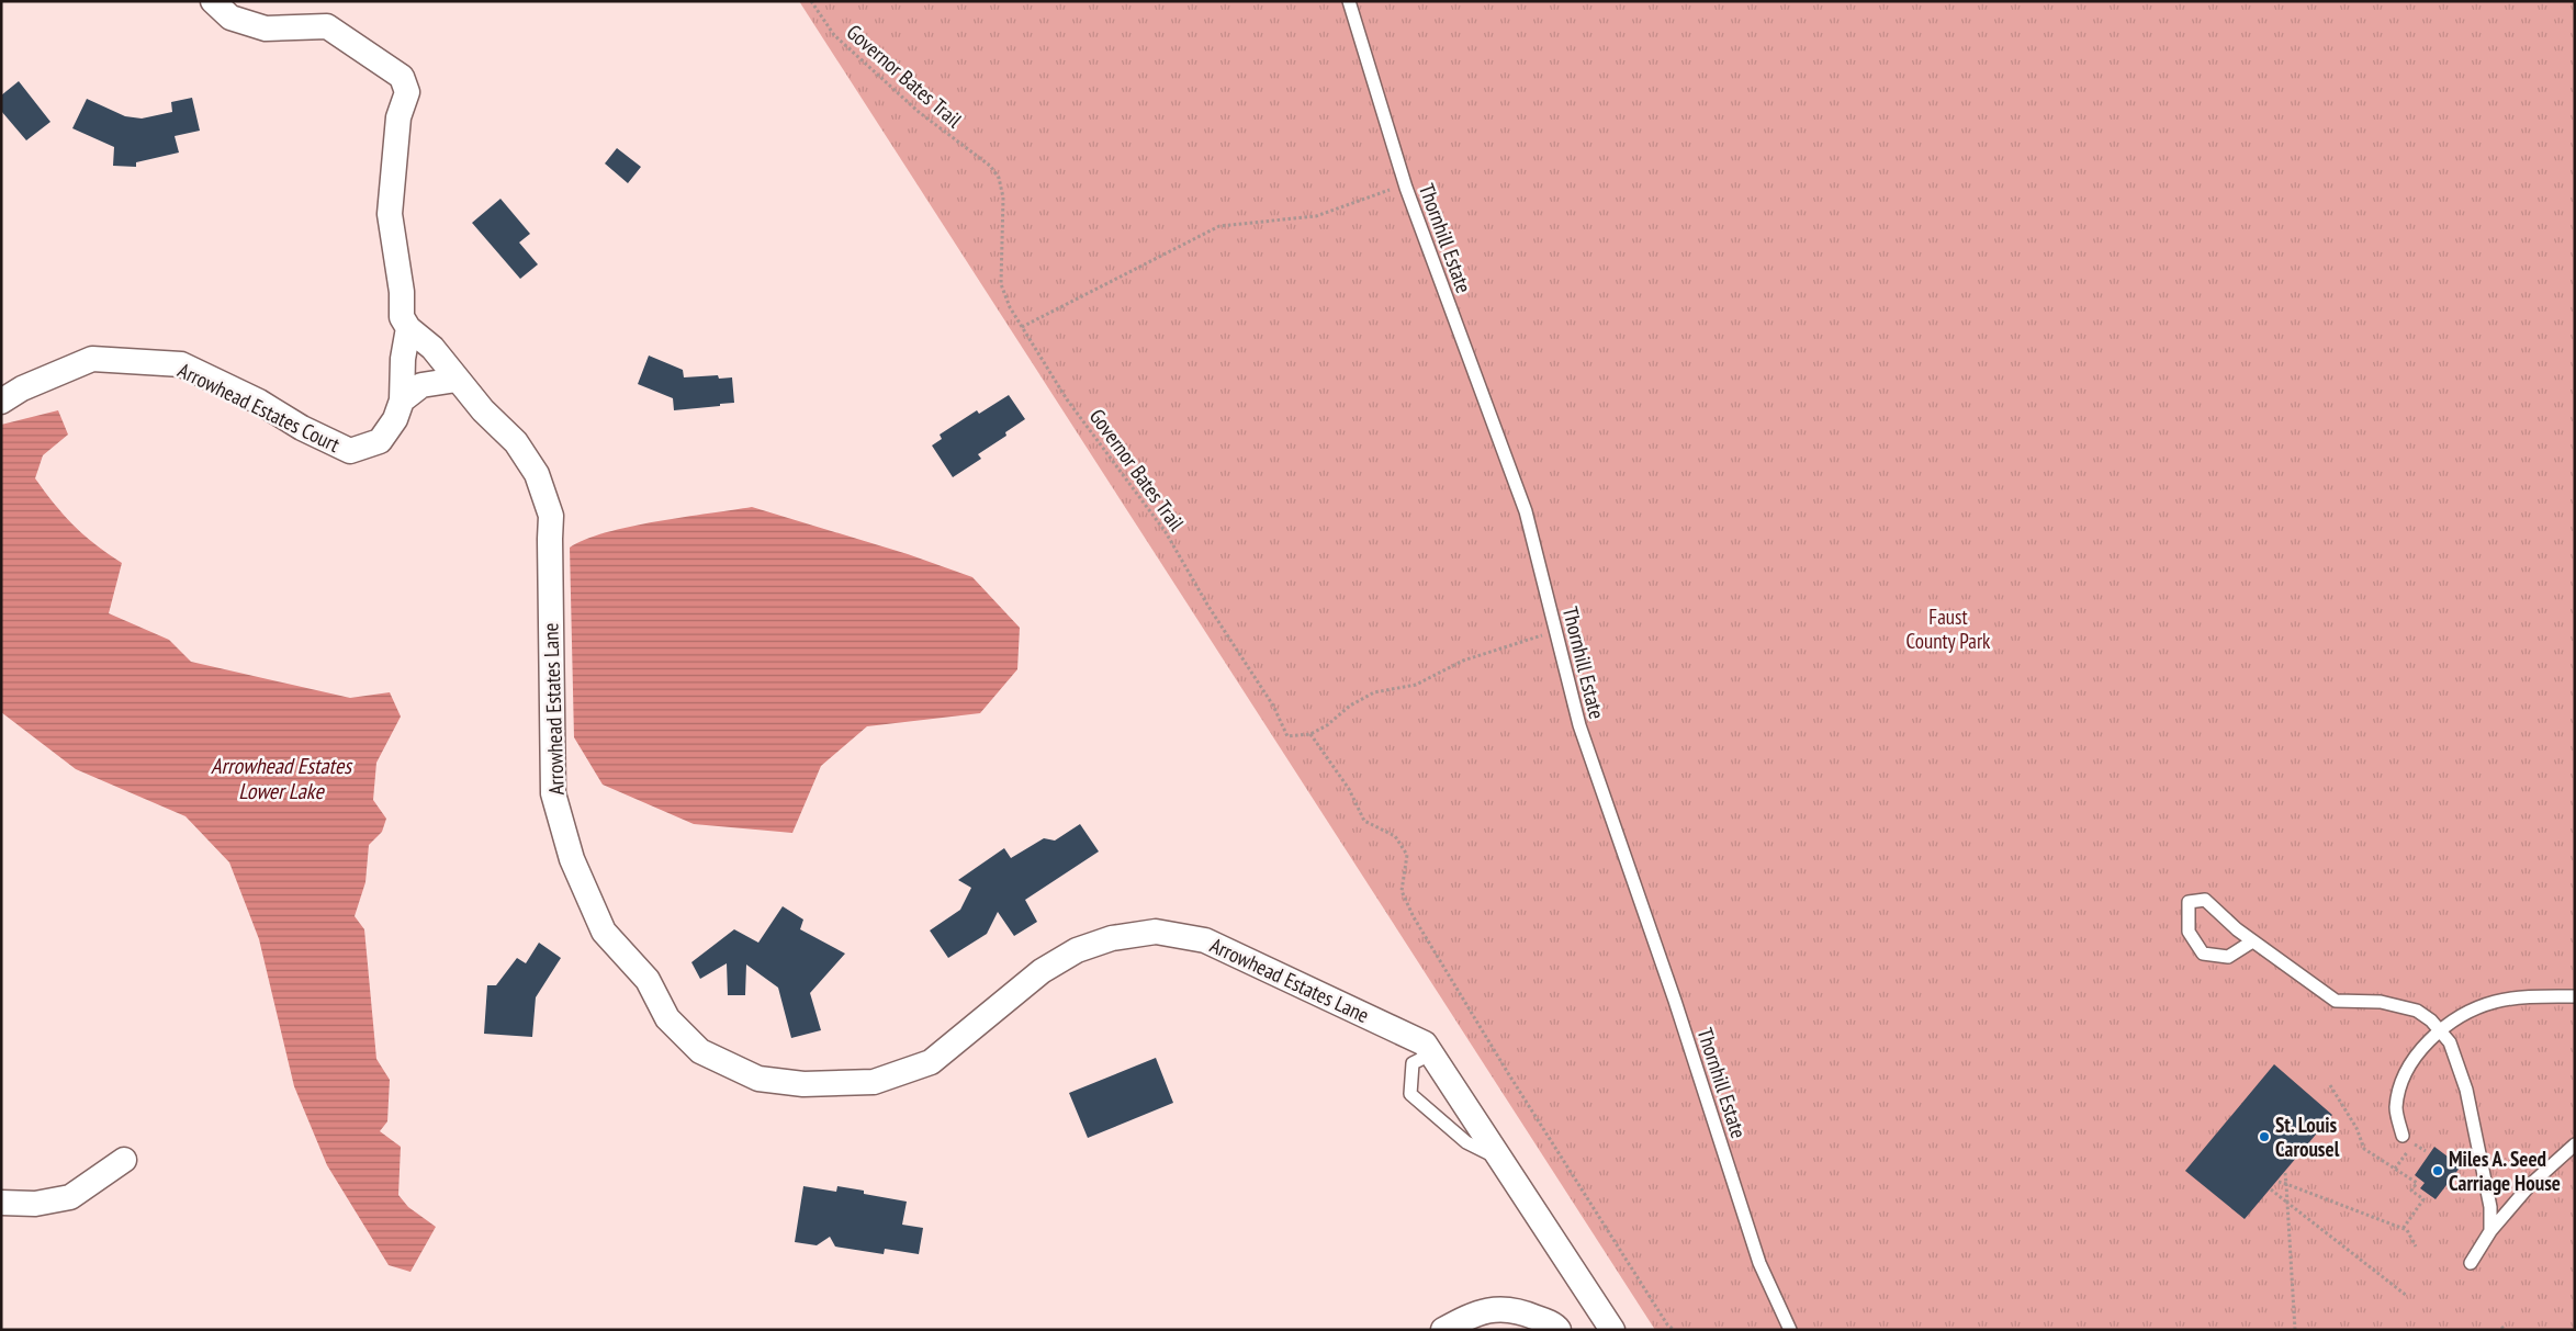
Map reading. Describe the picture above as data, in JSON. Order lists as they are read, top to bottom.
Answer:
{
  "streets": {
    "street": ["Arrowhead Estates Court", "Arrowhead Estates Lane"],
    "lane": ["Thornhill Estate"],
    "path": ["Governor Bates Trail"]
  },
  "crossings": [
    ["Arrowhead Estates Court", "Arrowhead Estates Lane"]
  ],
  "water": ["Arrowhead Estates Lower Lake"],
  "parks": ["Faust County Park"],
  "places": ["St. Louis Carousel", "Miles A. Seed Carriage House"]
}
